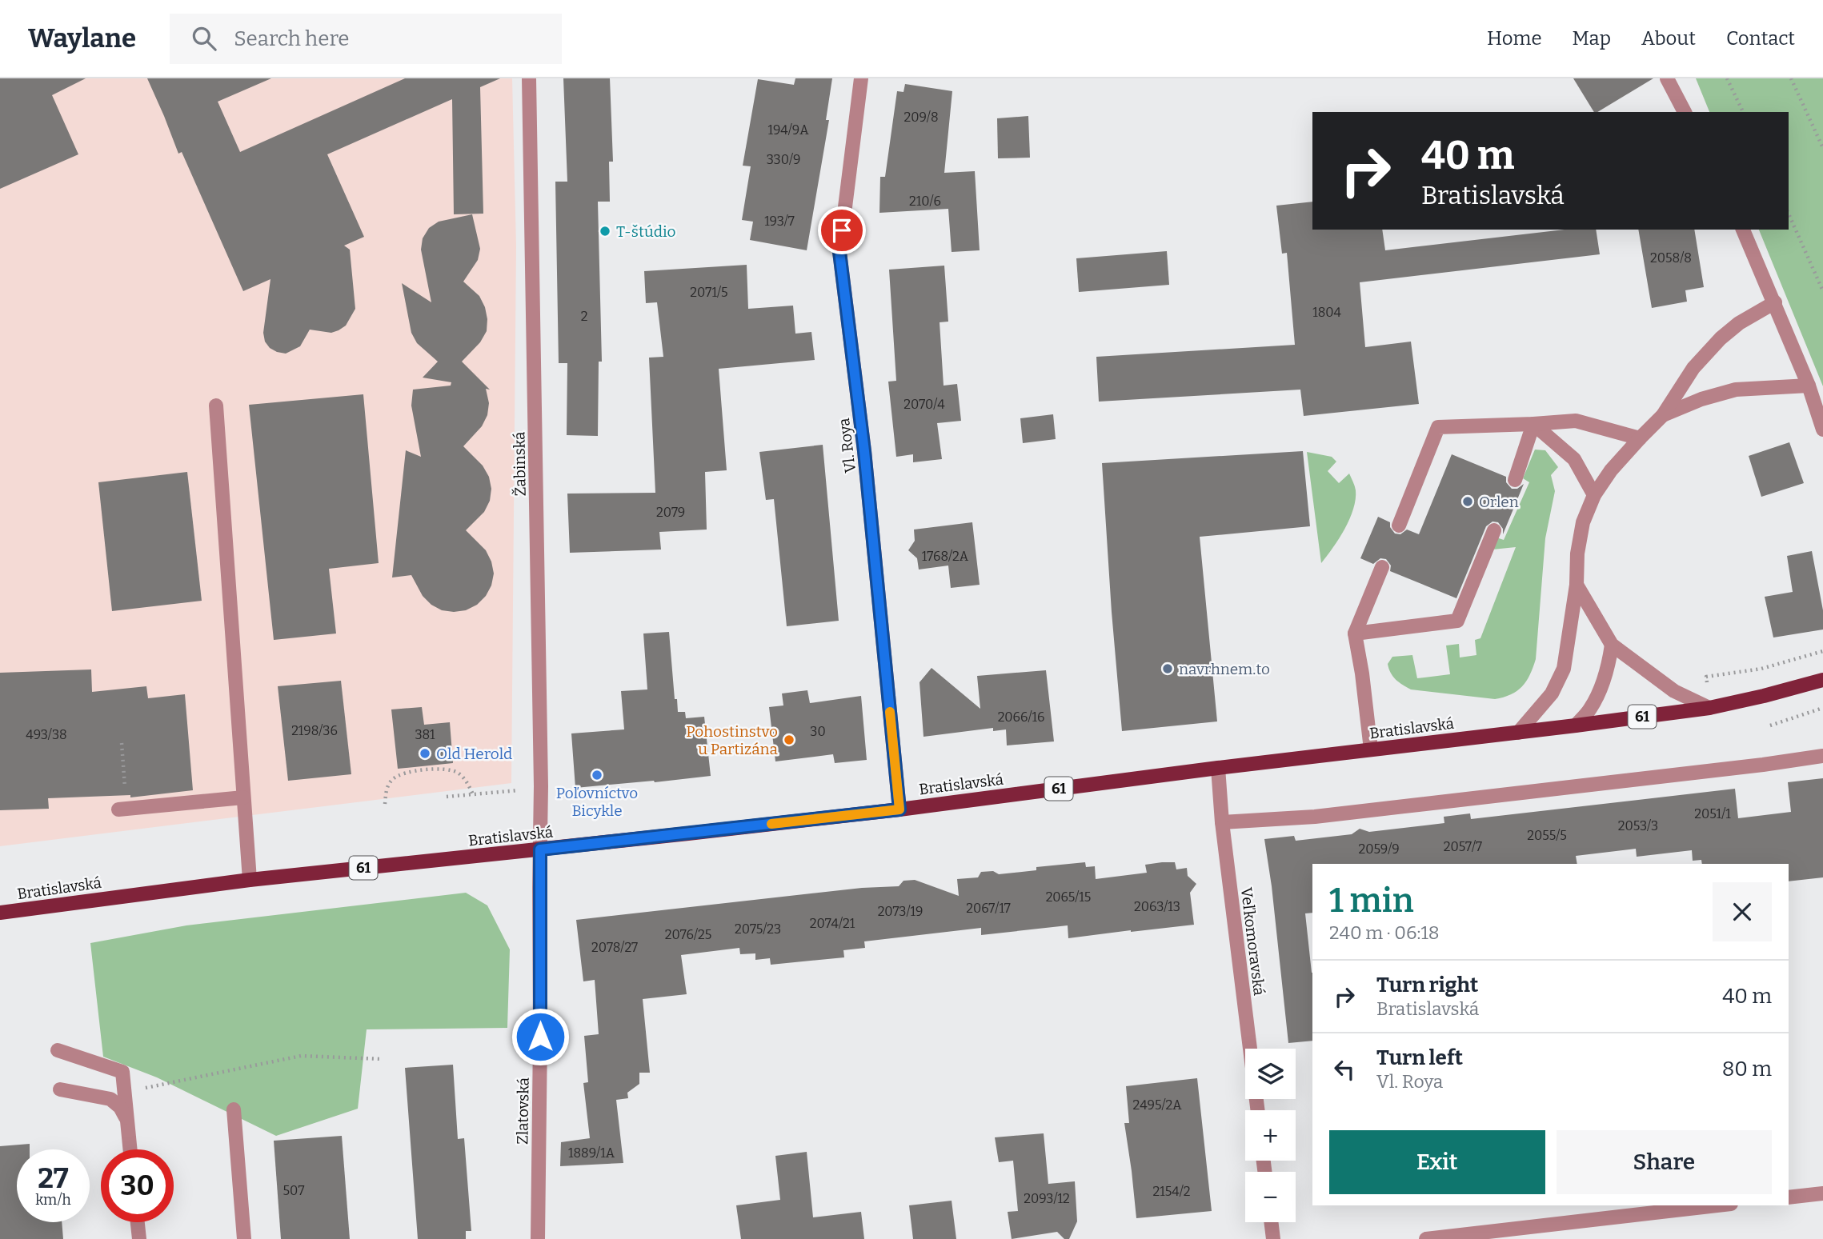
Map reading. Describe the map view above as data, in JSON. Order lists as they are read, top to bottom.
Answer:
{
  "streets": {
    "main road": ["61", "Bratislavská"],
    "street": [
      "Vl. Roya",
      "Žabinská",
      "Veľkomoravská",
      "Zlatovská"
    ]
  },
  "crossings": [
    ["Vl. Roya", "Bratislavská"],
    ["Žabinská", "Bratislavská"],
    ["Žabinská", "Zlatovská"],
    ["Bratislavská", "Veľkomoravská"],
    ["Bratislavská", "Zlatovská"]
  ],
  "places": [
    "T-štúdio",
    "Orlen",
    "navrhnem.to",
    "Pohostinstvo u Partizána",
    "Old Herold",
    "Poľovníctvo Bicykle"
  ],
  "house_numbers": [
    "209/8",
    "194/9A",
    "330/9",
    "210/6",
    "193/7",
    "2058/8",
    "2071/5",
    "1804",
    "2",
    "2070/4",
    "2079",
    "1768/2A",
    "2066/16",
    "2198/36",
    "30",
    "493/38",
    "381",
    "2051/1",
    "2053/3",
    "2055/5",
    "2057/7",
    "2059/9",
    "2065/15",
    "2063/13",
    "2067/17",
    "2073/19",
    "2074/21",
    "2075/23",
    "2076/25",
    "2078/27",
    "2495/2A",
    "1889/1A",
    "507",
    "2154/2",
    "2093/12"
  ],
  "page": {
    "header": "Waylane",
    "search": "Search here",
    "nav": [
      "Home",
      "Map",
      "About",
      "Contact"
    ],
    "turn": ["40 m", "Bratislavská"],
    "heading": ["1 min", "240 m · 06:18"],
    "list": [
      {
        "name": "Turn right",
        "note": "Bratislavská",
        "value": "40 m"
      },
      {
        "name": "Turn left",
        "note": "Vl. Roya",
        "value": "80 m"
      }
    ],
    "map_buttons": ["+", "−"],
    "buttons": ["Exit", "Share"],
    "speed": "27 km/h",
    "limit": "30"
  }
}
